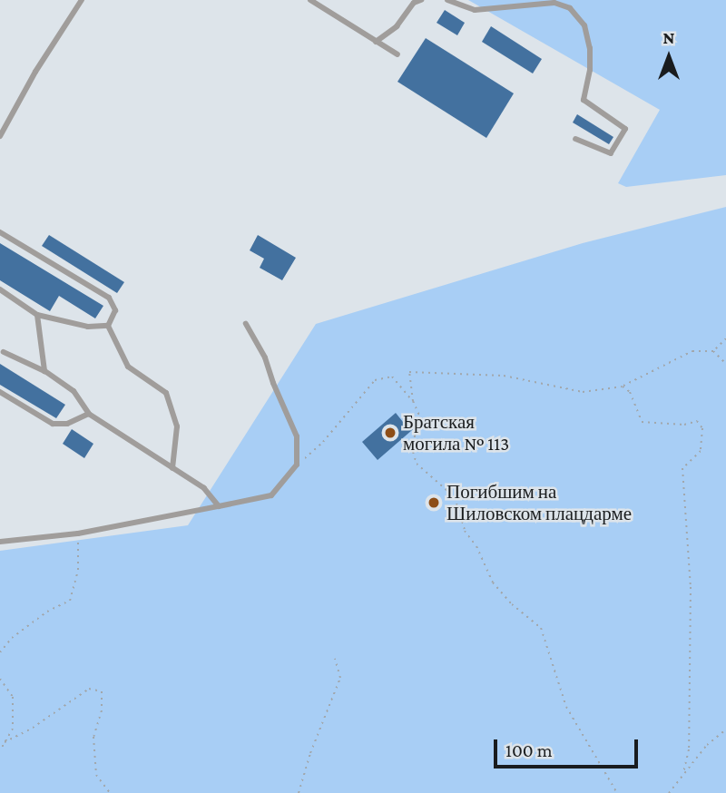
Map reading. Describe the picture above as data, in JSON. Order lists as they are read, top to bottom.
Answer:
{
  "places": ["Братская могила № 113", "Погибшим на Шиловском плацдарме"],
  "scale_bar": "100 m",
  "north": "top"
}
